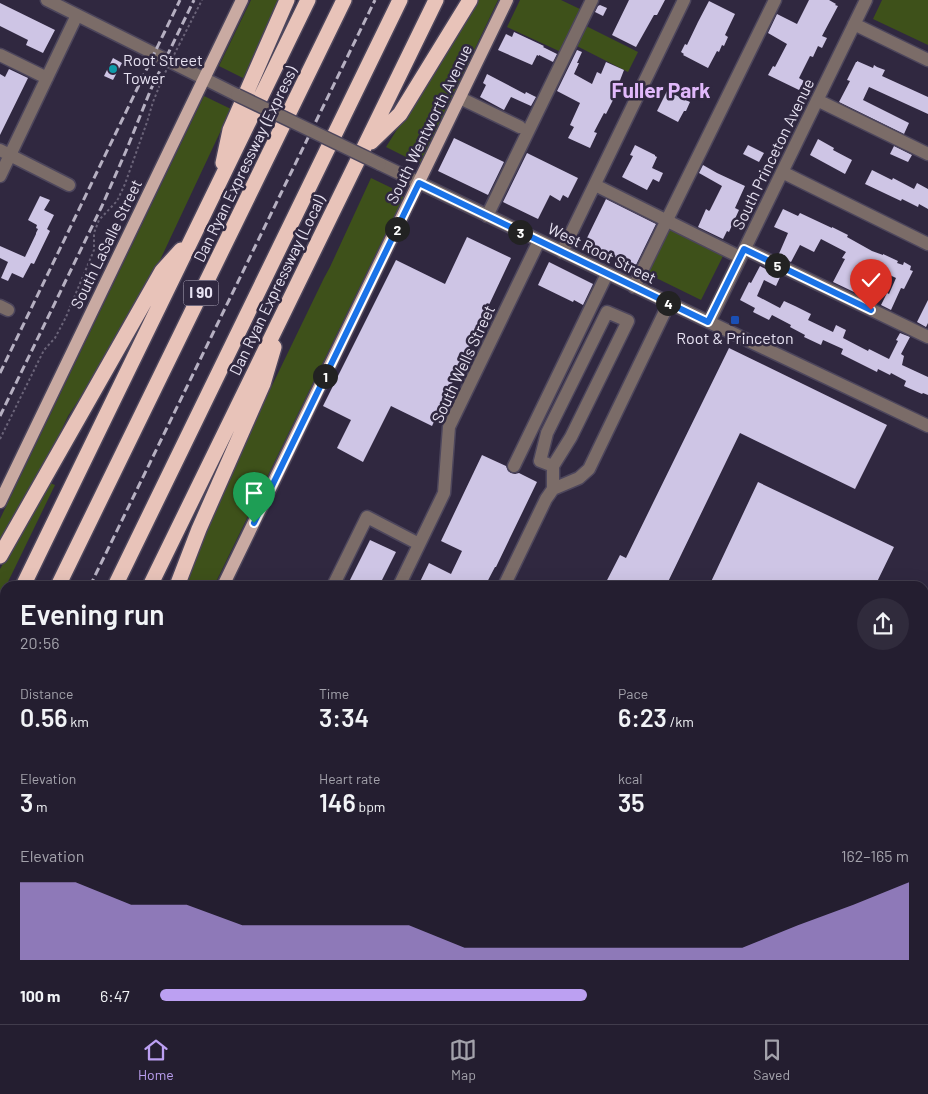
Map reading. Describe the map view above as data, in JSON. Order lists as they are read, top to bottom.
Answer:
{
  "streets": {
    "highway": ["Dan Ryan Expressway (Express)", "Dan Ryan Expressway (Local)", "I 90"],
    "main road": ["South Wentworth Avenue", "South LaSalle Street"],
    "street": ["South Princeton Avenue", "West Root Street", "South Wells Street"]
  },
  "crossings": [
    ["South Wentworth Avenue", "West Root Street"],
    ["South Princeton Avenue", "West Root Street"],
    ["South LaSalle Street", "West Root Street"],
    ["West Root Street", "South Wells Street"]
  ],
  "districts": ["Fuller Park"],
  "places": {
    "other": ["Root Street Tower"],
    "transit": ["Root & Princeton"]
  },
  "page": {
    "pins": [
      "2",
      "3",
      "5",
      "4",
      "1"
    ],
    "heading": ["Evening run", "20:56"],
    "stats": [
      ["Distance", "0.56 km"],
      ["Time", "3:34"],
      ["Pace", "6:23 /km"],
      ["Elevation", "3 m"],
      ["Heart rate", "146 bpm"],
      ["kcal", "35"]
    ],
    "chart": ["Elevation", "162–165 m"],
    "list": [
      {
        "name": "100 m",
        "note": "6:47"
      }
    ],
    "tabs": ["Home", "Map", "Saved"]
  }
}
